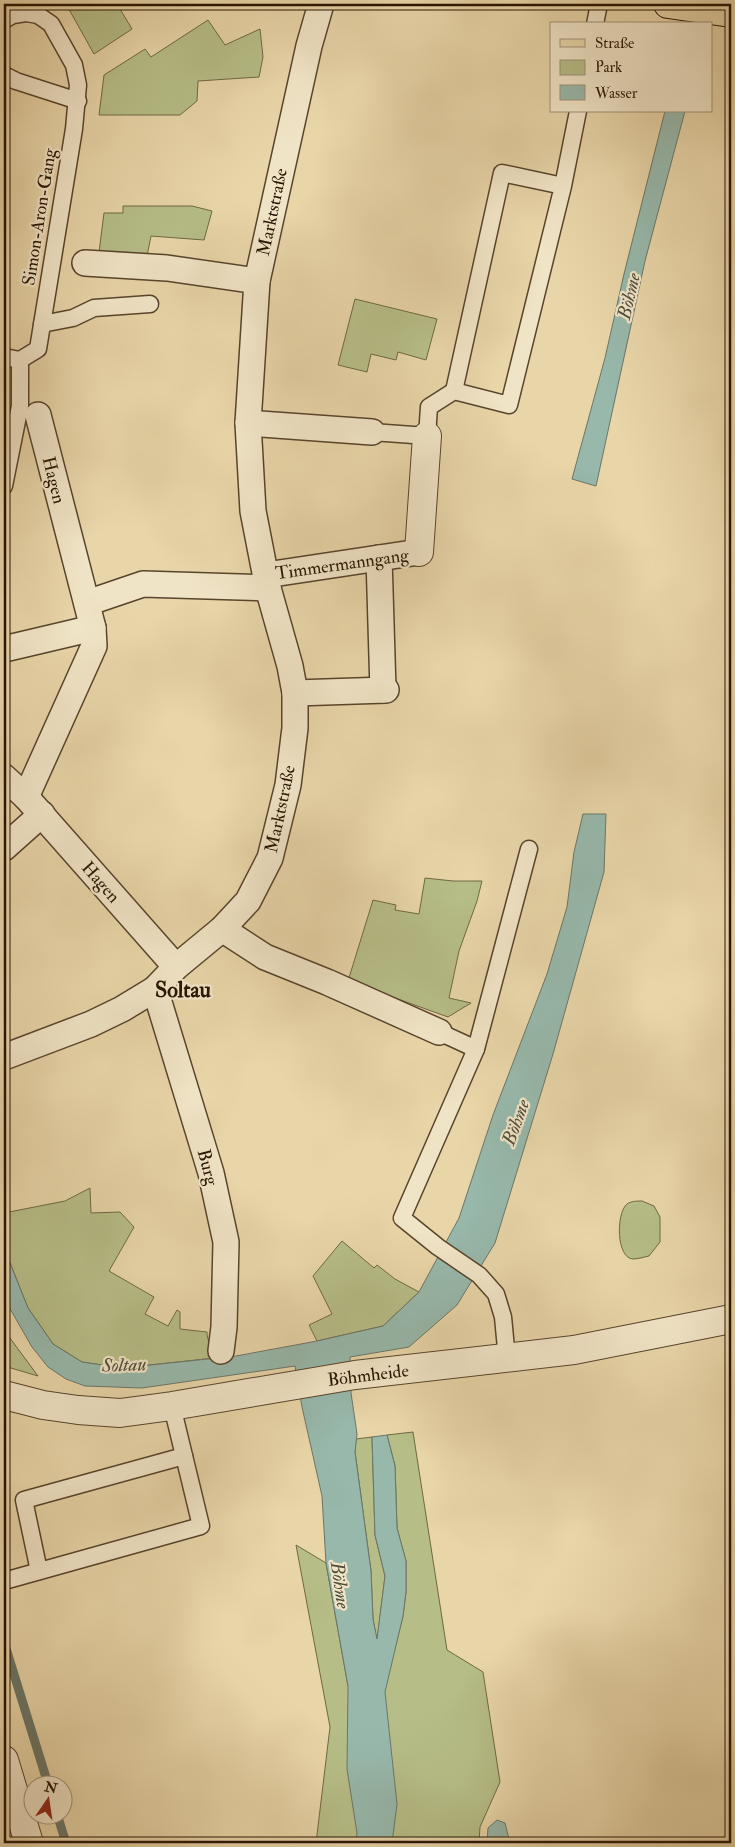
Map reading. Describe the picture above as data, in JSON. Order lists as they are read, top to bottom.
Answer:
{
  "streets": {
    "street": [
      "Marktstraße",
      "Hagen",
      "Timmermanngang",
      "Burg",
      "Böhmheide"
    ],
    "lane": ["Simon-Aron-Gang"]
  },
  "crossings": [
    ["Marktstraße", "Hagen"],
    ["Marktstraße", "Timmermanngang"],
    ["Marktstraße", "Burg"]
  ],
  "districts": ["Soltau"],
  "water": ["Böhme", "Soltau"],
  "legend": ["Straße", "Park", "Wasser"],
  "north": "top"
}
